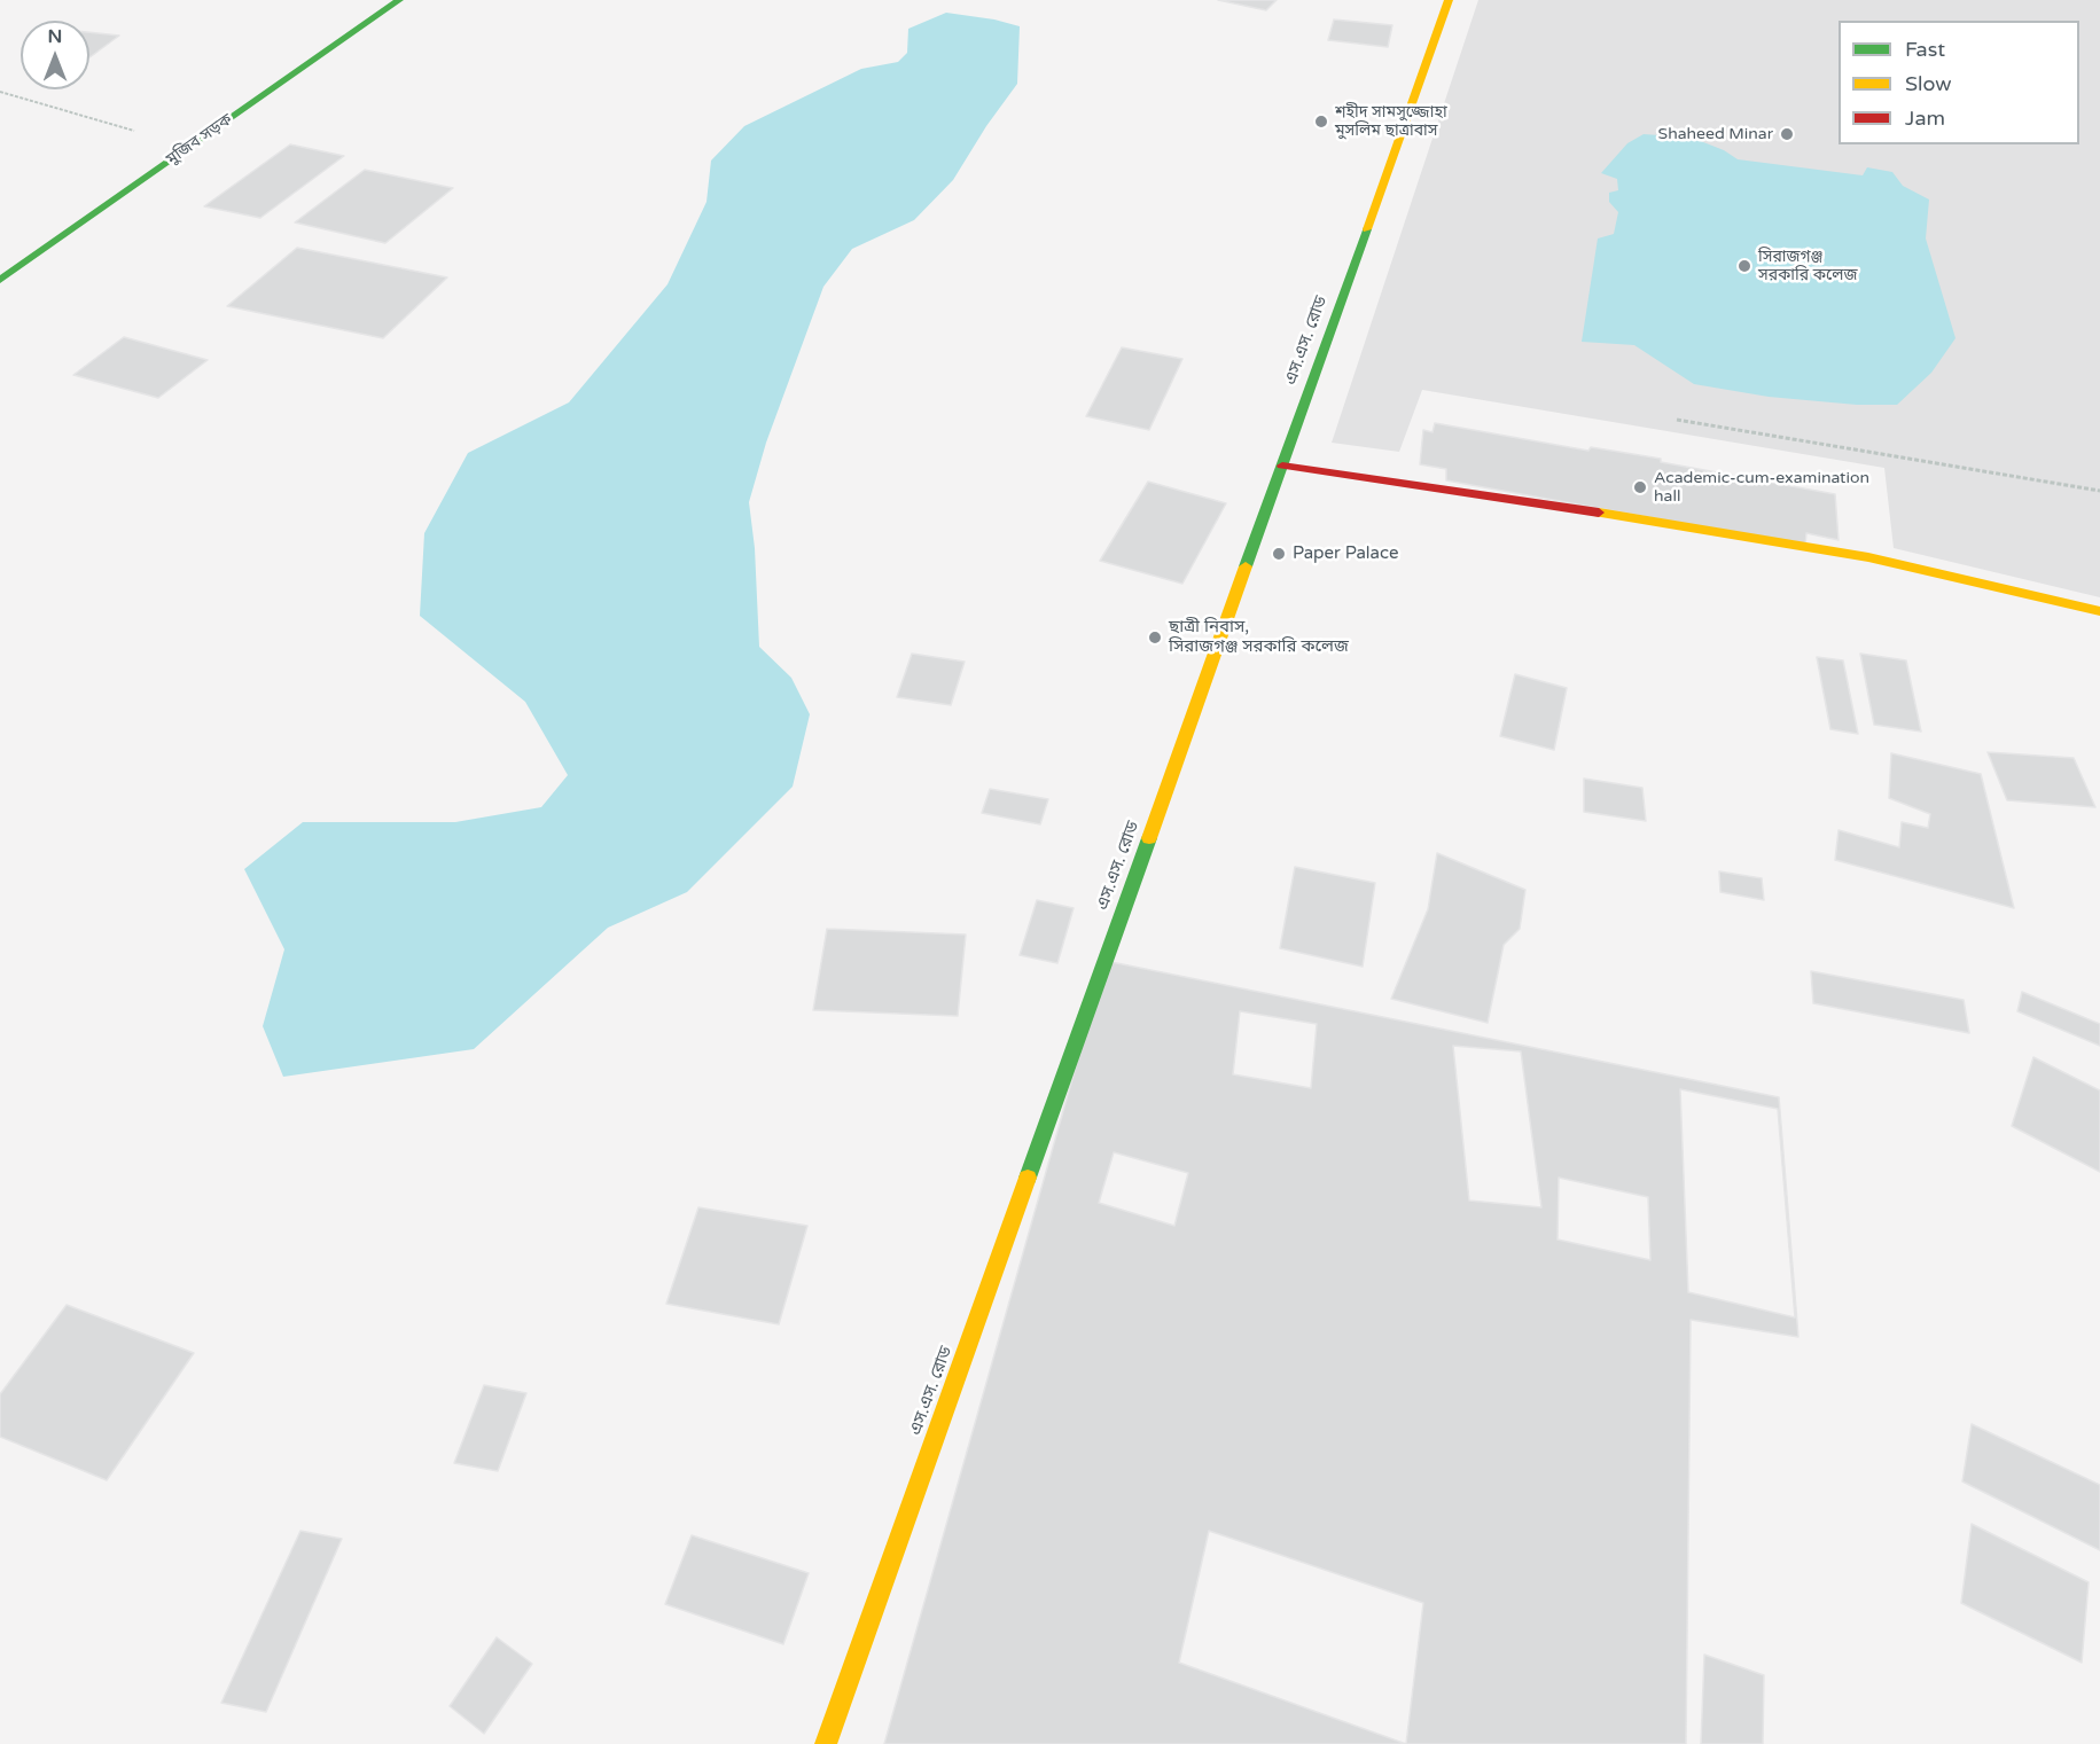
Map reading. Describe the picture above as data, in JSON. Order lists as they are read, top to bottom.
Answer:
{
  "streets": {
    "street": ["মুজিব সড়ক", "এস.এস. রোড"]
  },
  "places": [
    "শহীদ সামসুজ্জোহা মুসলিম ছাত্রাবাস",
    "Shaheed Minar",
    "সিরাজগঞ্জ সরকারি কলেজ",
    "Academic-cum-examination hall",
    "Paper Palace",
    "ছাত্রী নিবাস, সিরাজগঞ্জ সরকারি কলেজ"
  ],
  "legend": ["Fast", "Slow", "Jam"],
  "north": "top"
}
